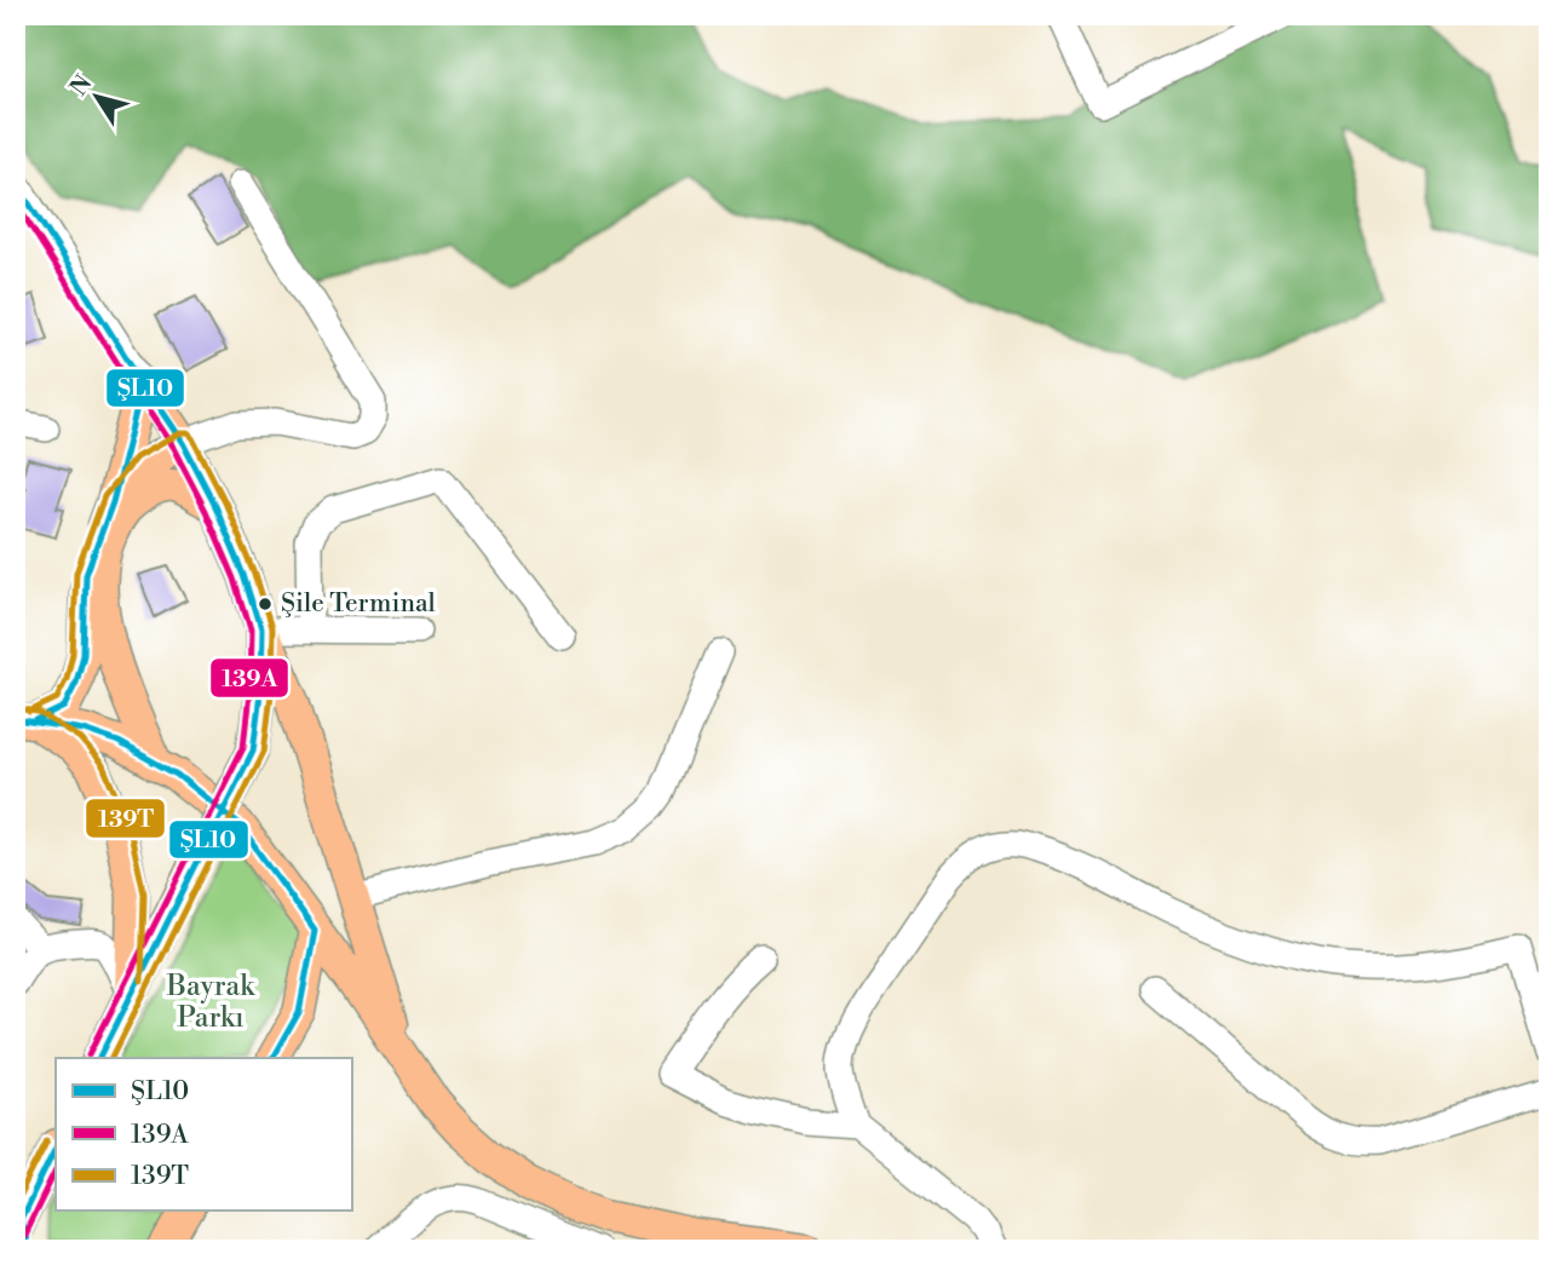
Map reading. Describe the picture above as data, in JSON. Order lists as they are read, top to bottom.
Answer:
{
  "parks": ["Bayrak Parkı"],
  "places": ["Şile Terminal"],
  "lines": ["transit line ŞL10", "transit line 139A", "transit line 139T"],
  "legend": ["ŞL10", "139A", "139T"],
  "north": "top left"
}
